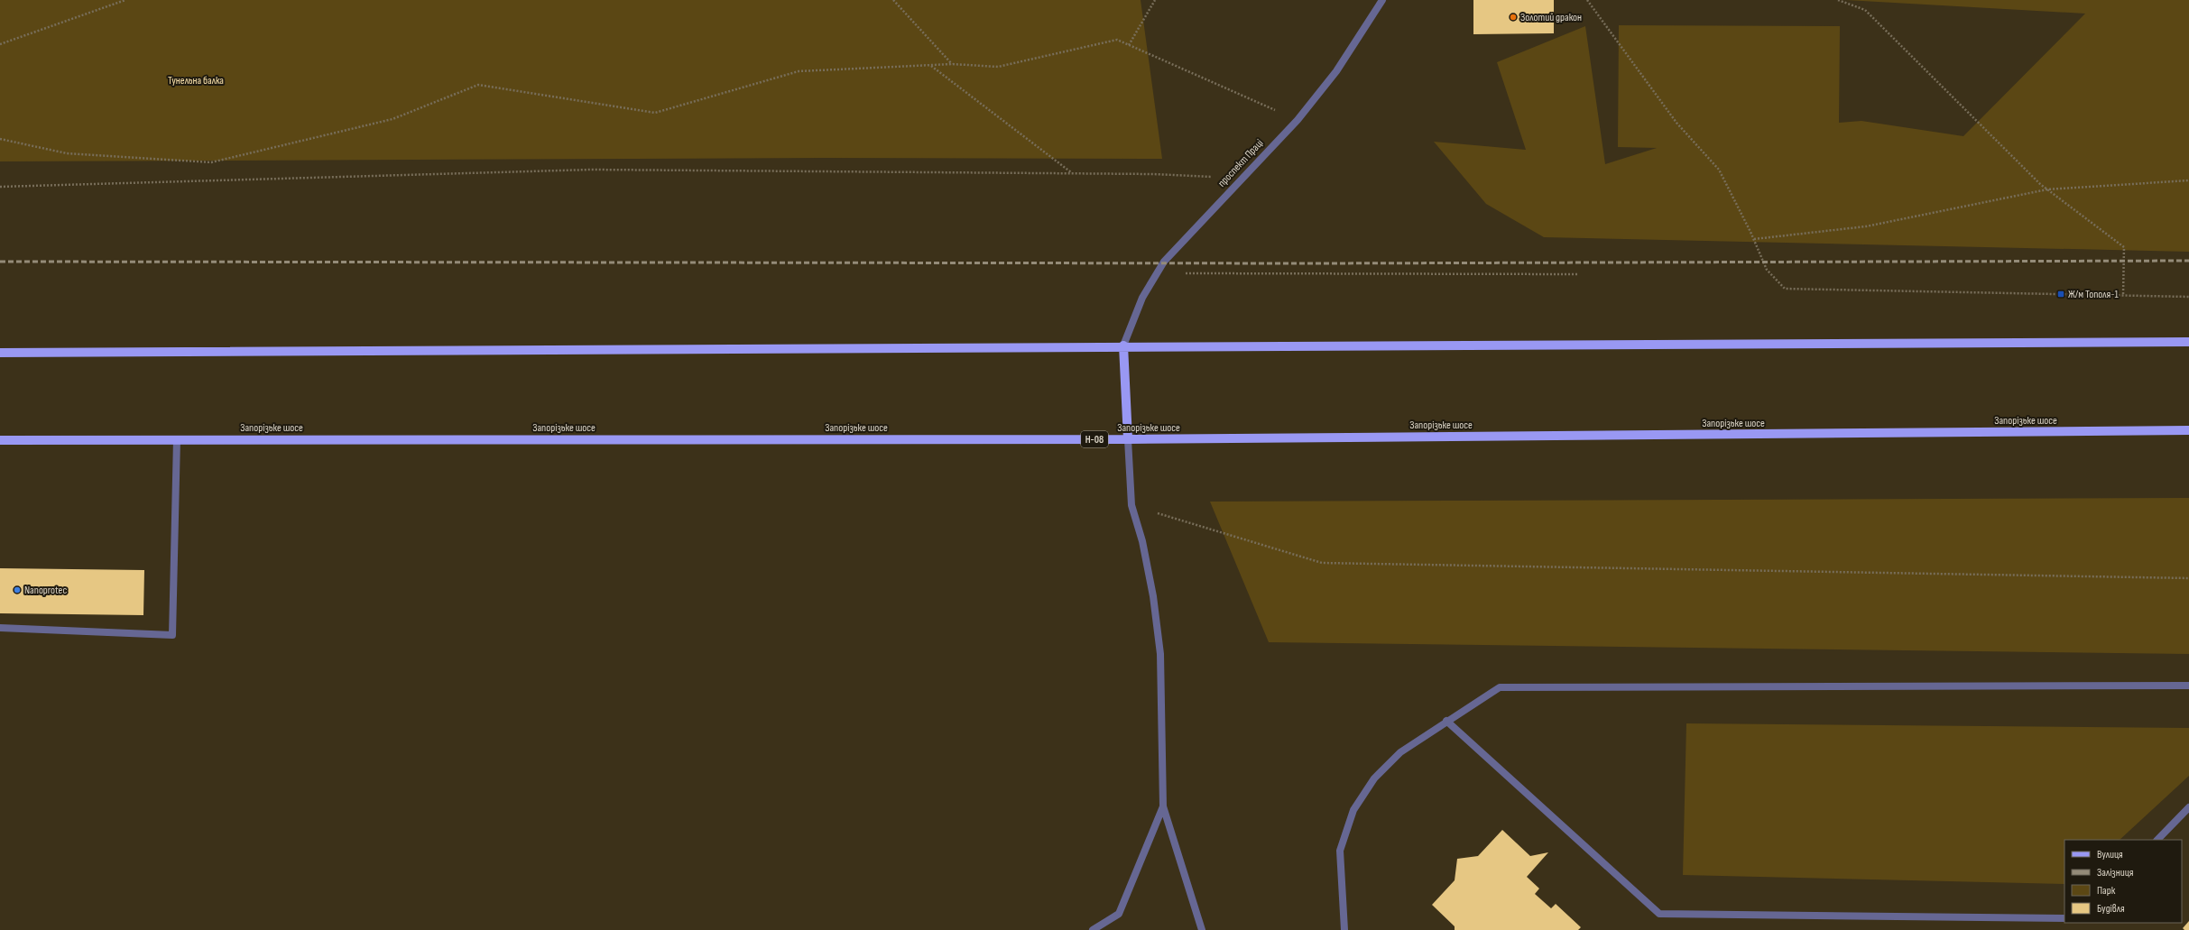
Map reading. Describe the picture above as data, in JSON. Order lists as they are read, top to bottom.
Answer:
{
  "streets": {
    "main road": ["Запорізьке шосе", "Н-08"],
    "street": ["проспект Праці"]
  },
  "parks": ["Тунельна балка"],
  "places": {
    "other": ["Золотий дракон", "Nanoprotec"],
    "transit": ["Ж/м Тополя-1"]
  },
  "legend": [
    "Вулиця",
    "Залізниця",
    "Парк",
    "Будівля"
  ]
}
